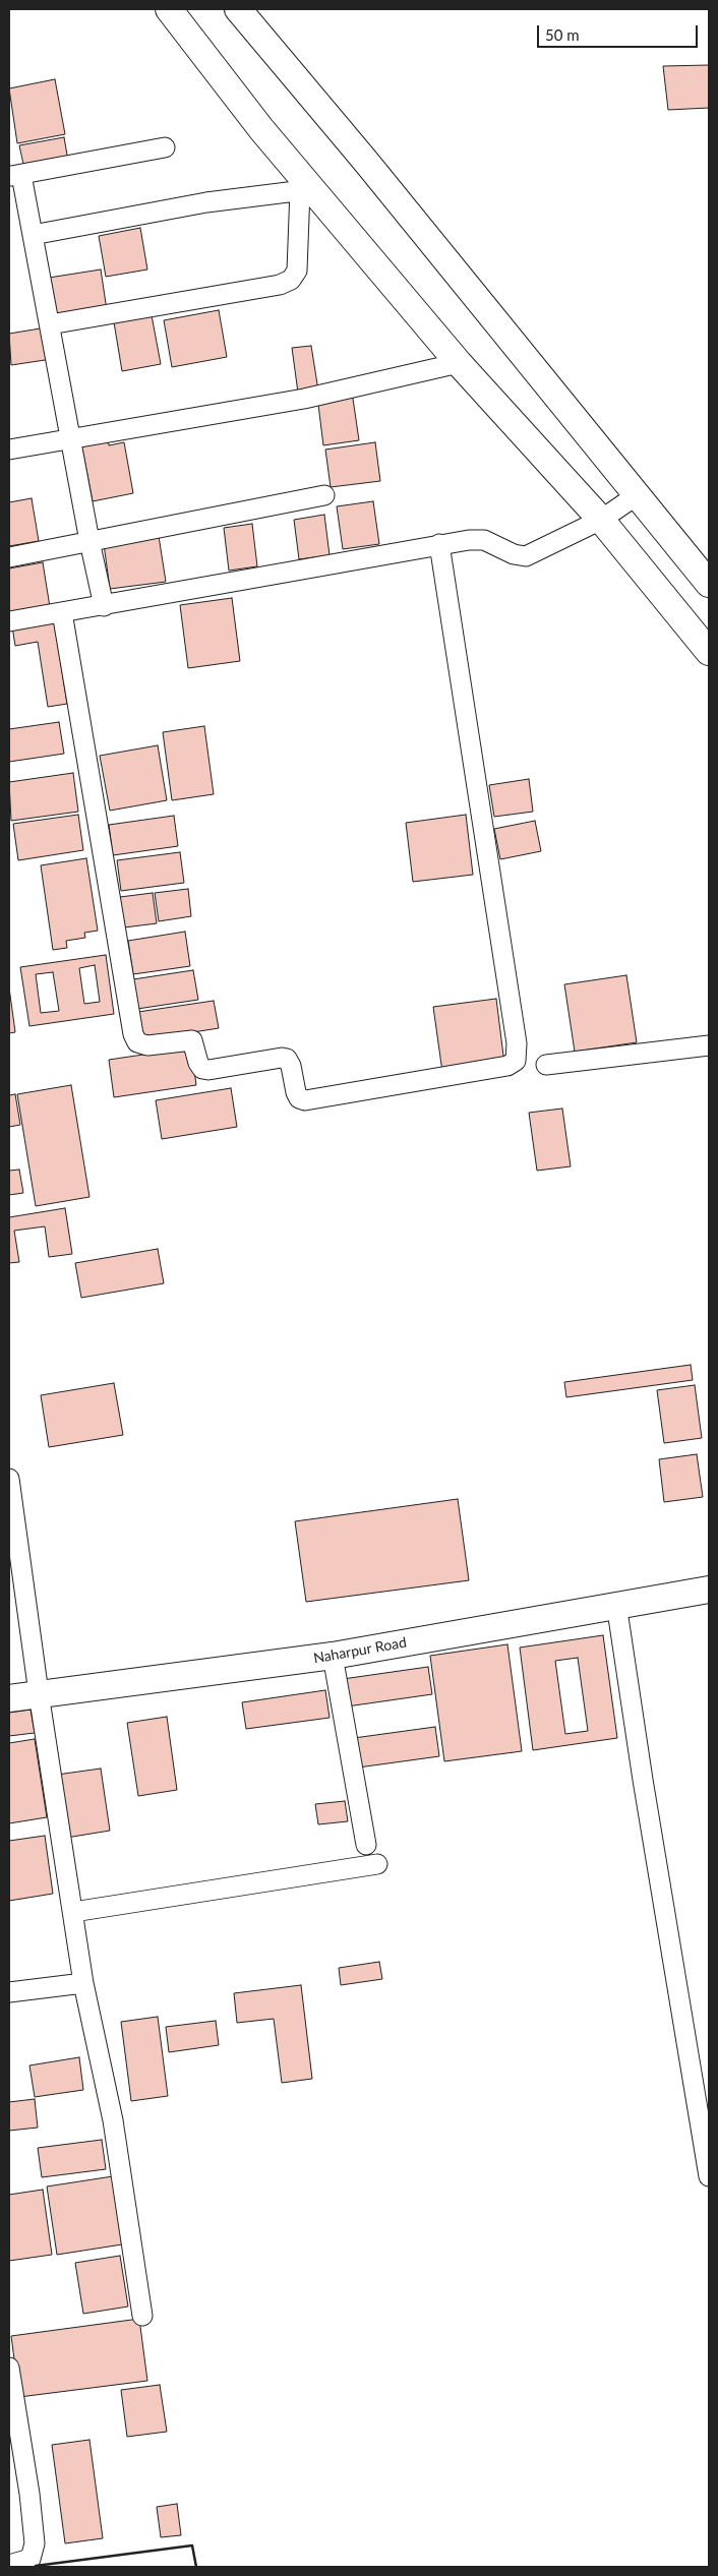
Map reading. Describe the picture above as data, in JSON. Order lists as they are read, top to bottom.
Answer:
{
  "streets": {
    "street": ["Naharpur Road"]
  },
  "scale_bar": "50 m"
}
